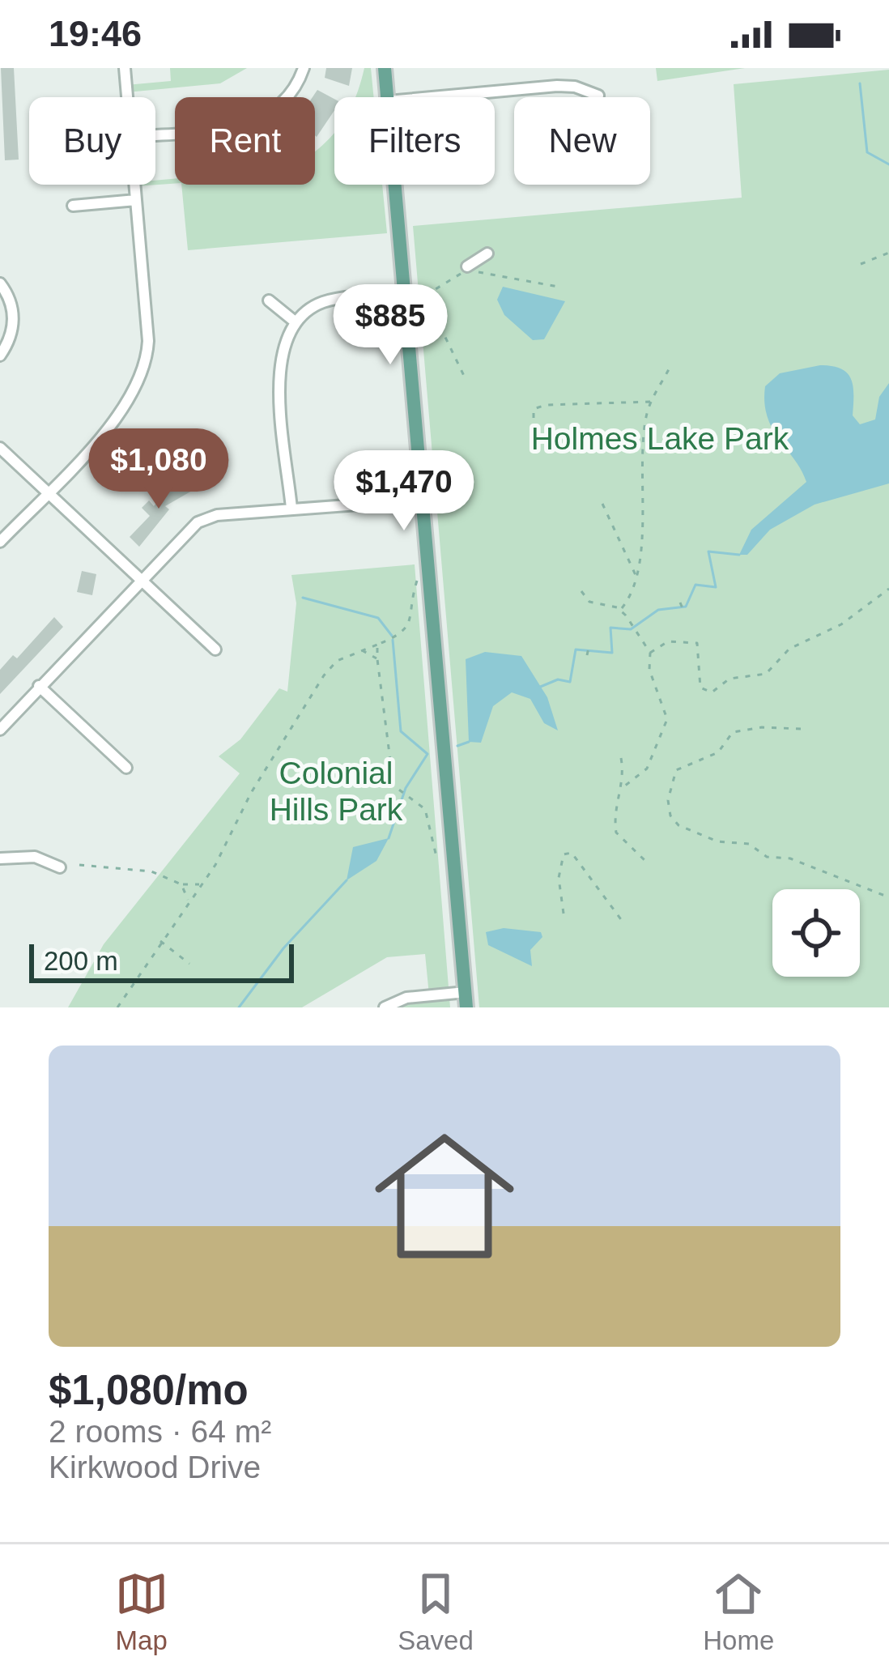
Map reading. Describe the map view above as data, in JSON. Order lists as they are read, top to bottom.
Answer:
{
  "parks": ["Holmes Lake Park", "Colonial Hills Park"],
  "scale_bar": "200 m",
  "page": {
    "status": "19:46",
    "chip": [
      "Buy",
      "Rent",
      "Filters",
      "New"
    ],
    "price": ["$885", "$1,080", "$1,470"],
    "scale": "200 m",
    "list": [
      {
        "name": "$1,080/mo",
        "note": "2 rooms · 64 m² · Kirkwood Drive"
      }
    ],
    "tabs": ["Map", "Saved", "Home"]
  }
}
